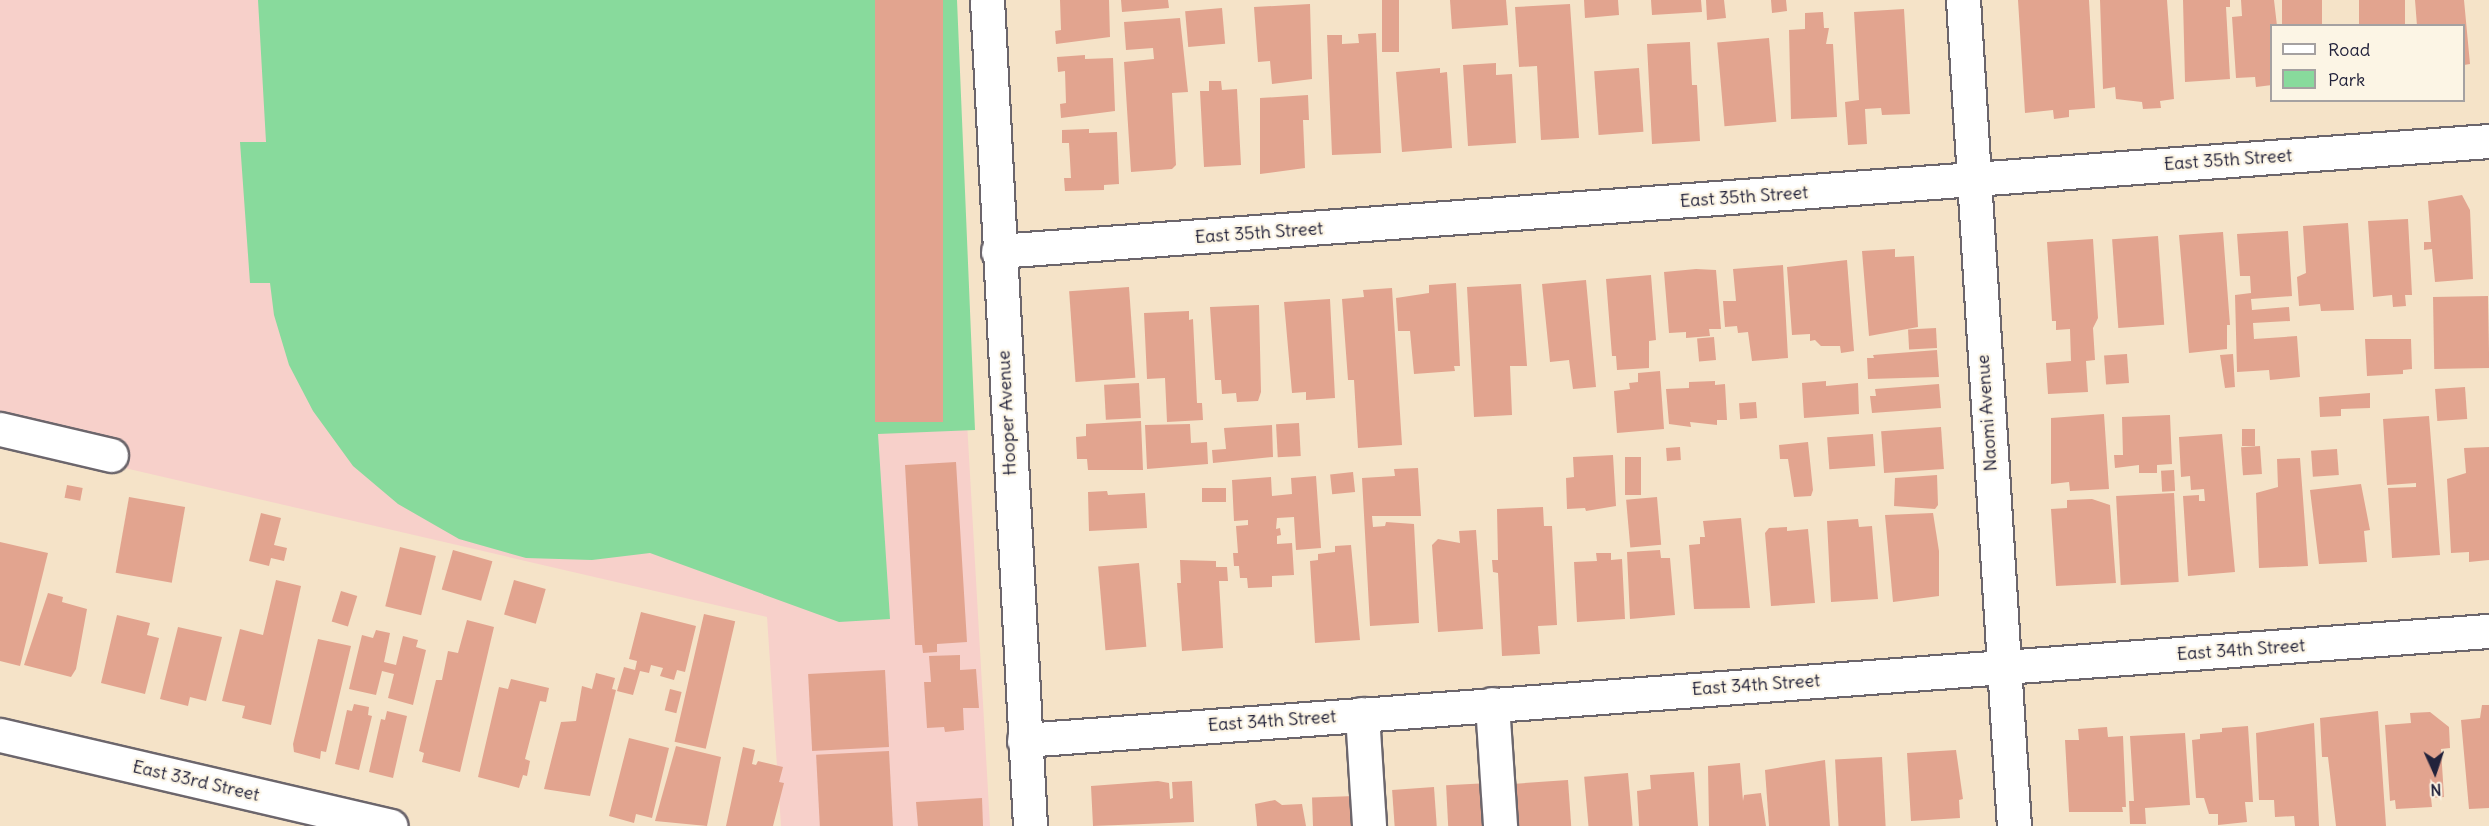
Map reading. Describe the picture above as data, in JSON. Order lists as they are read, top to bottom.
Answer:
{
  "streets": {
    "street": [
      "East 35th Street",
      "Hooper Avenue",
      "Naomi Avenue",
      "East 34th Street",
      "East 33rd Street"
    ]
  },
  "crossings": [
    ["East 35th Street", "Hooper Avenue"],
    ["East 35th Street", "Naomi Avenue"],
    ["Hooper Avenue", "East 34th Street"],
    ["Naomi Avenue", "East 34th Street"]
  ],
  "legend": ["Road", "Park"],
  "north": "bottom"
}
